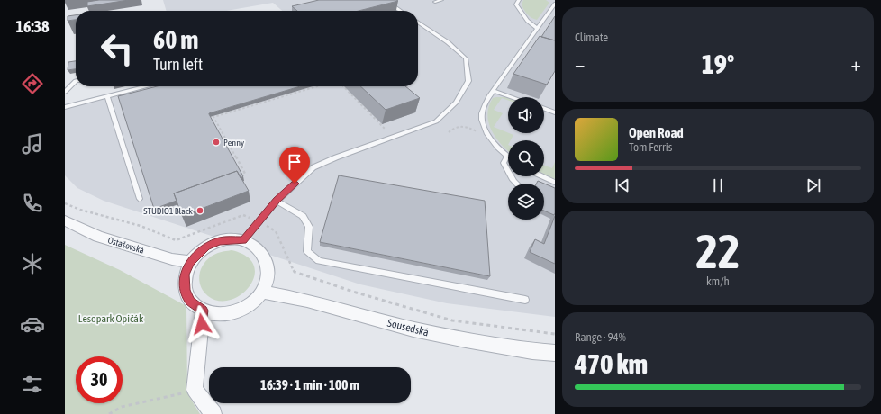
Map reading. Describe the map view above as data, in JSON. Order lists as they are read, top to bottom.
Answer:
{
  "streets": {
    "street": ["Ostašovská", "Sousedská"]
  },
  "crossings": [
    ["Ostašovská", "Sousedská"]
  ],
  "parks": ["Lesopark Opičák"],
  "places": ["Penny", "STUDIO1 Black"],
  "page": {
    "tabs": "16:38",
    "tile": [
      "Climate",
      ["22", "km/h"],
      ["Range · 94%", "470 km"]
    ],
    "turn": ["60 m", "Turn left"],
    "heat": ["−", "19°", "+"],
    "song": ["Open Road", "Tom Ferris"],
    "limit": "30",
    "trip": "16:39 · 1 min · 100 m"
  }
}
